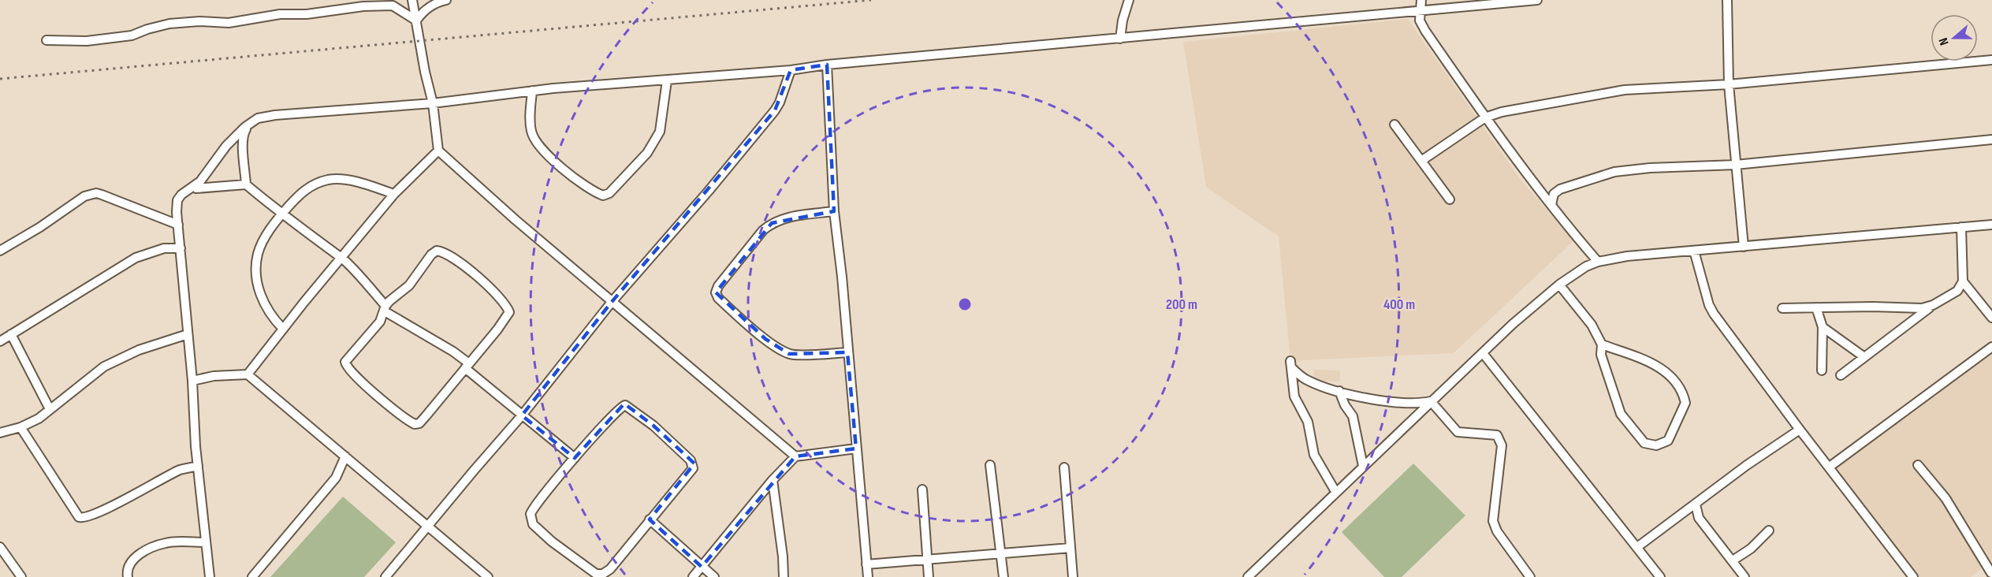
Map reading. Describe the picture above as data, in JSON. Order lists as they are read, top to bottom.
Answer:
{
  "north": "left",
  "rings": ["200 m", "400 m"]
}
